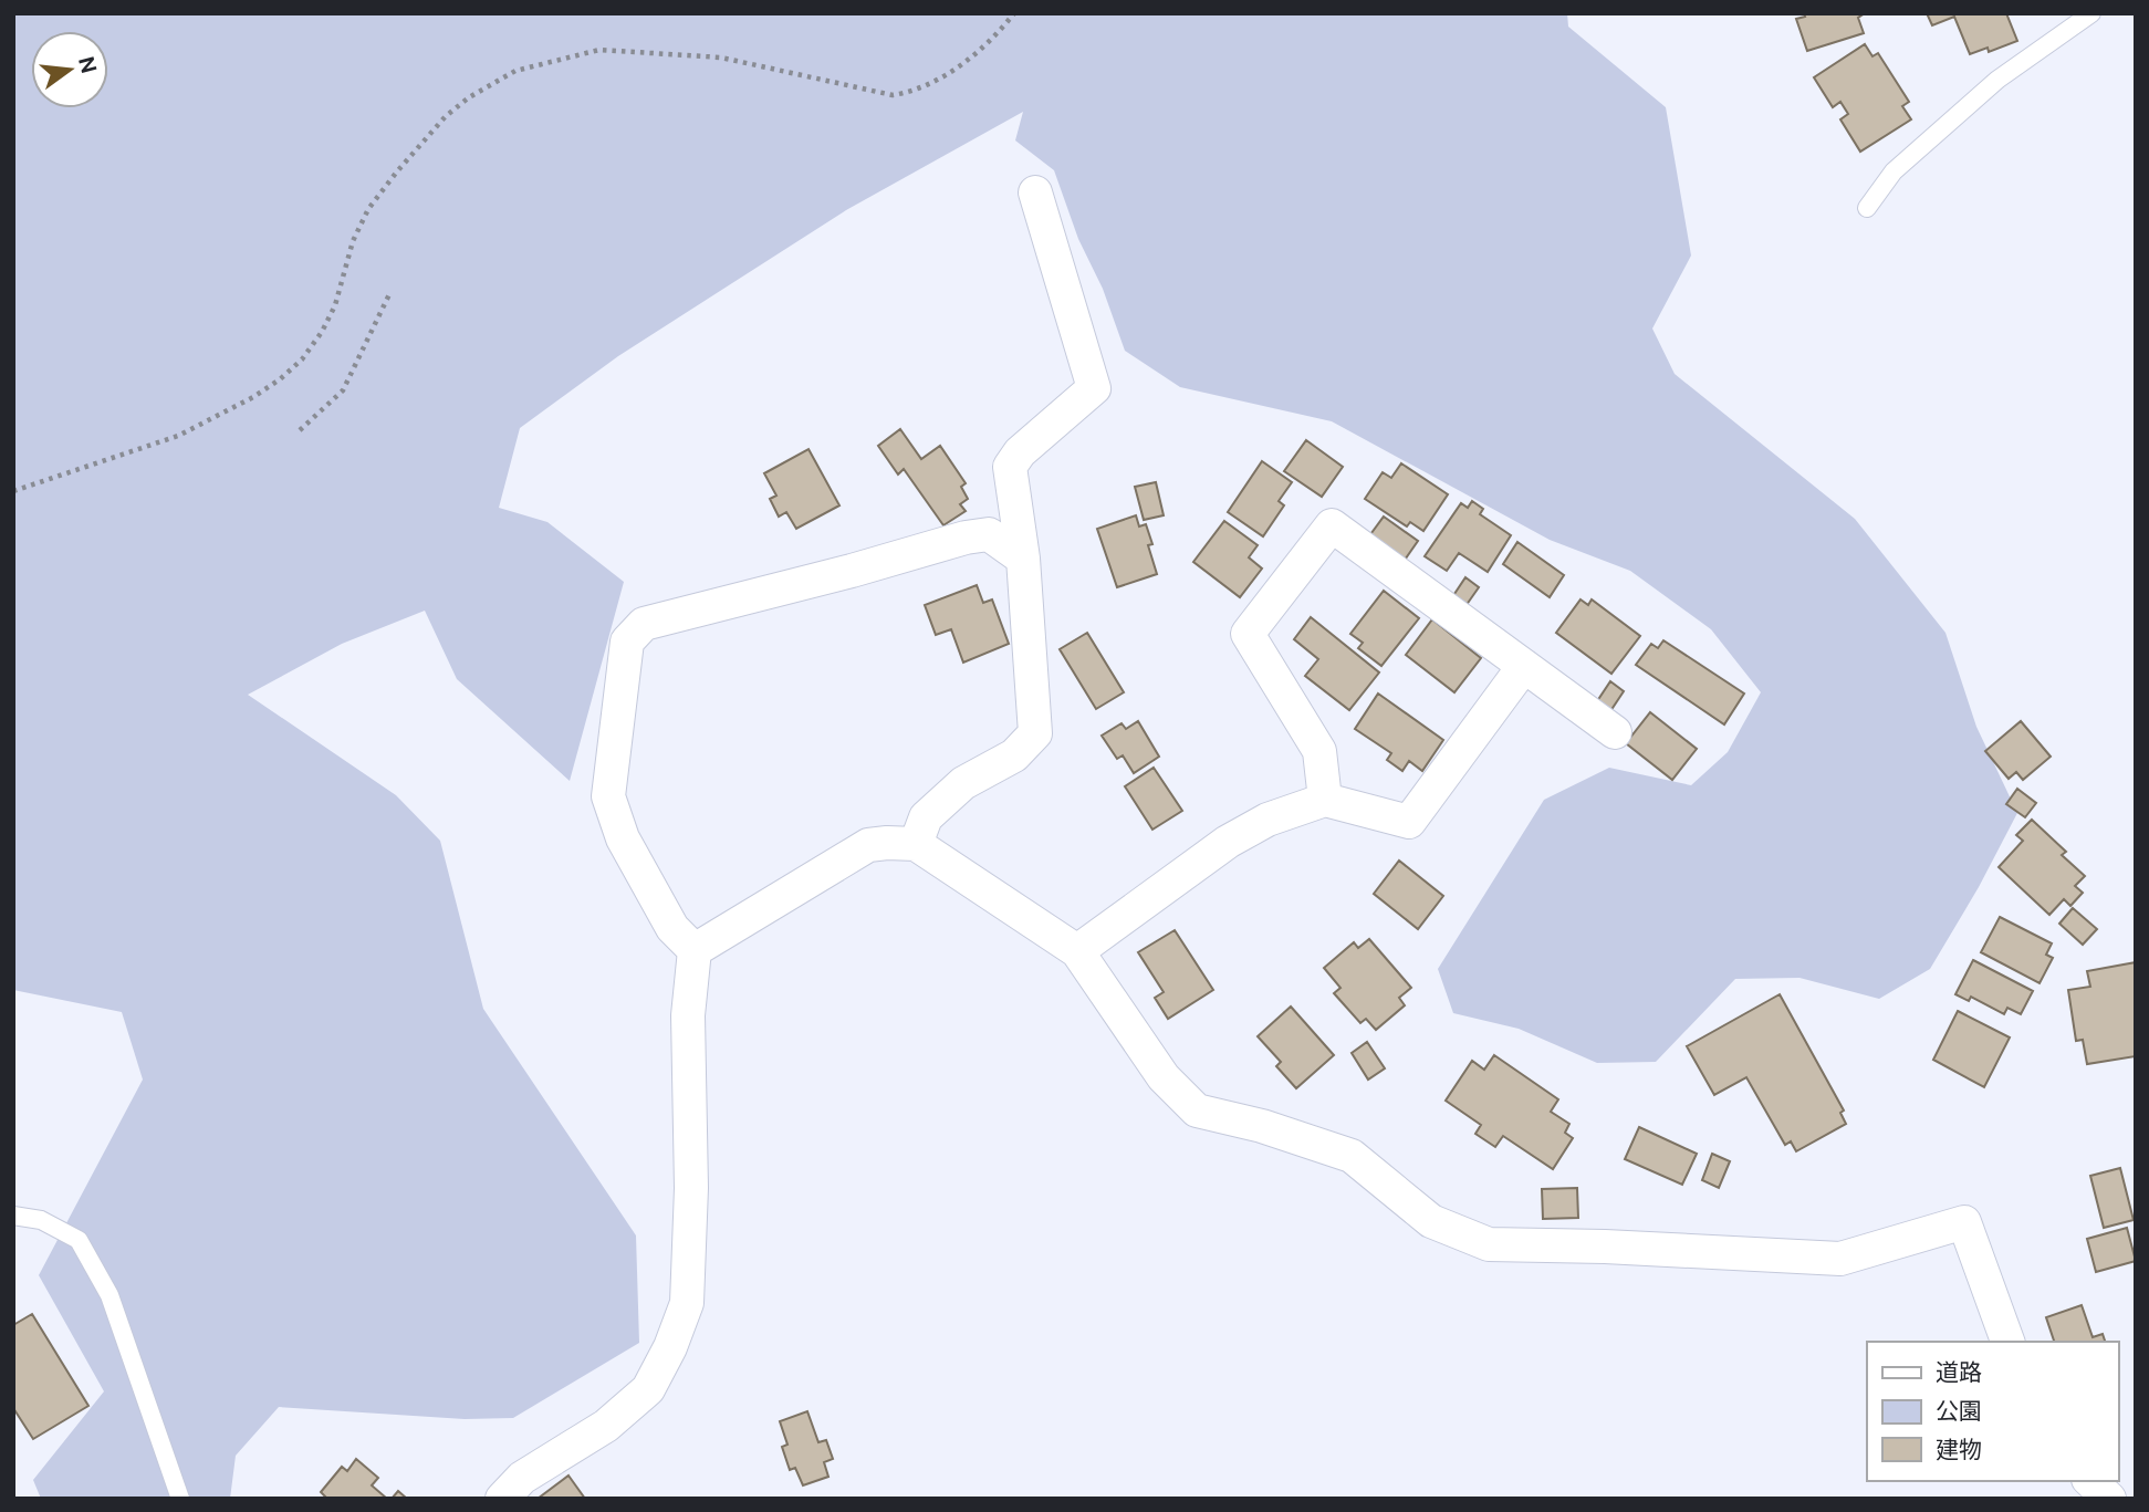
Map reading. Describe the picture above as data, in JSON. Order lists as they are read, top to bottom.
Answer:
{
  "legend": ["道路", "公園", "建物"],
  "north": "right"
}
